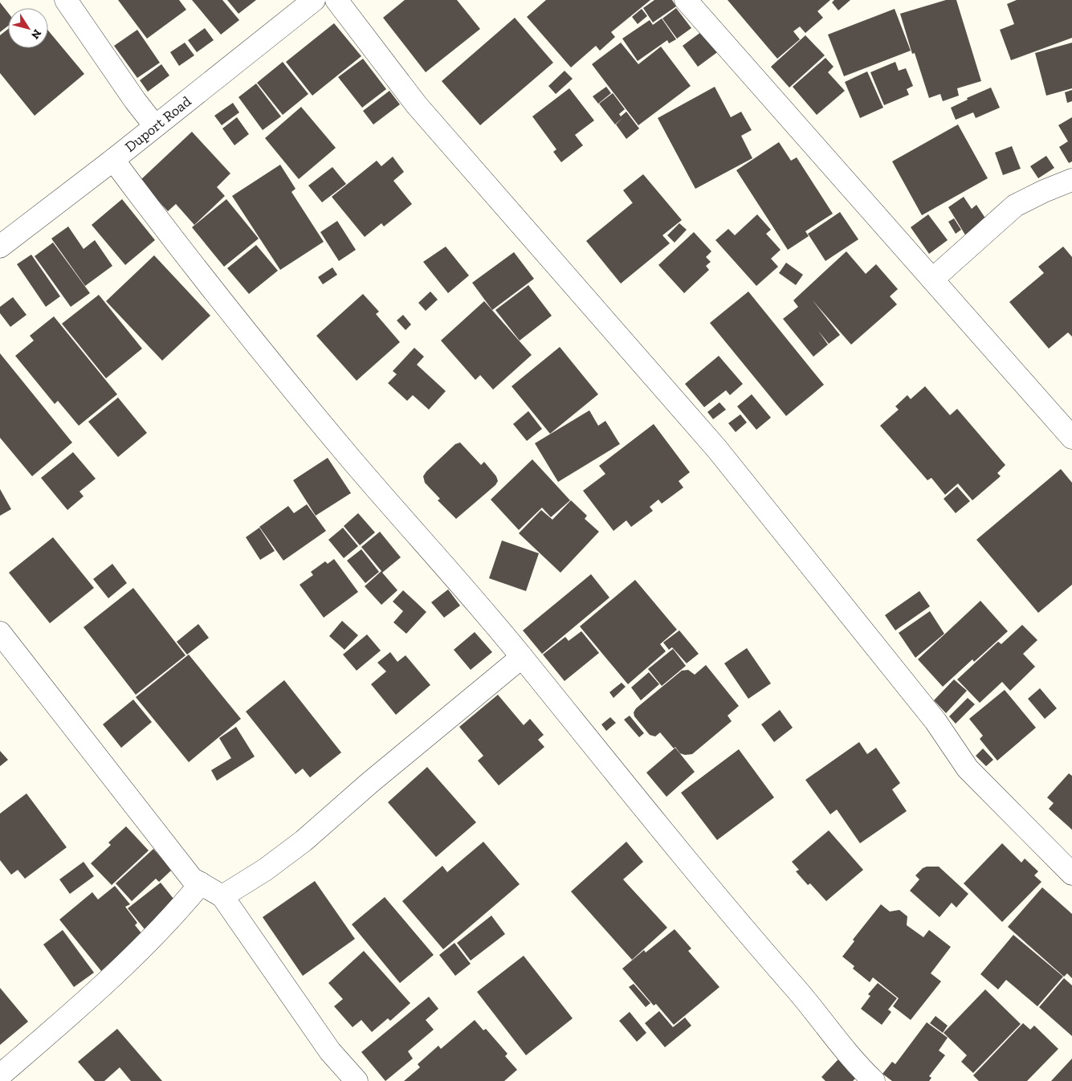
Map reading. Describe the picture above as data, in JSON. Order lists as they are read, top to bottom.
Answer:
{
  "streets": {
    "street": ["Duport Road"]
  },
  "north": "bottom right"
}
